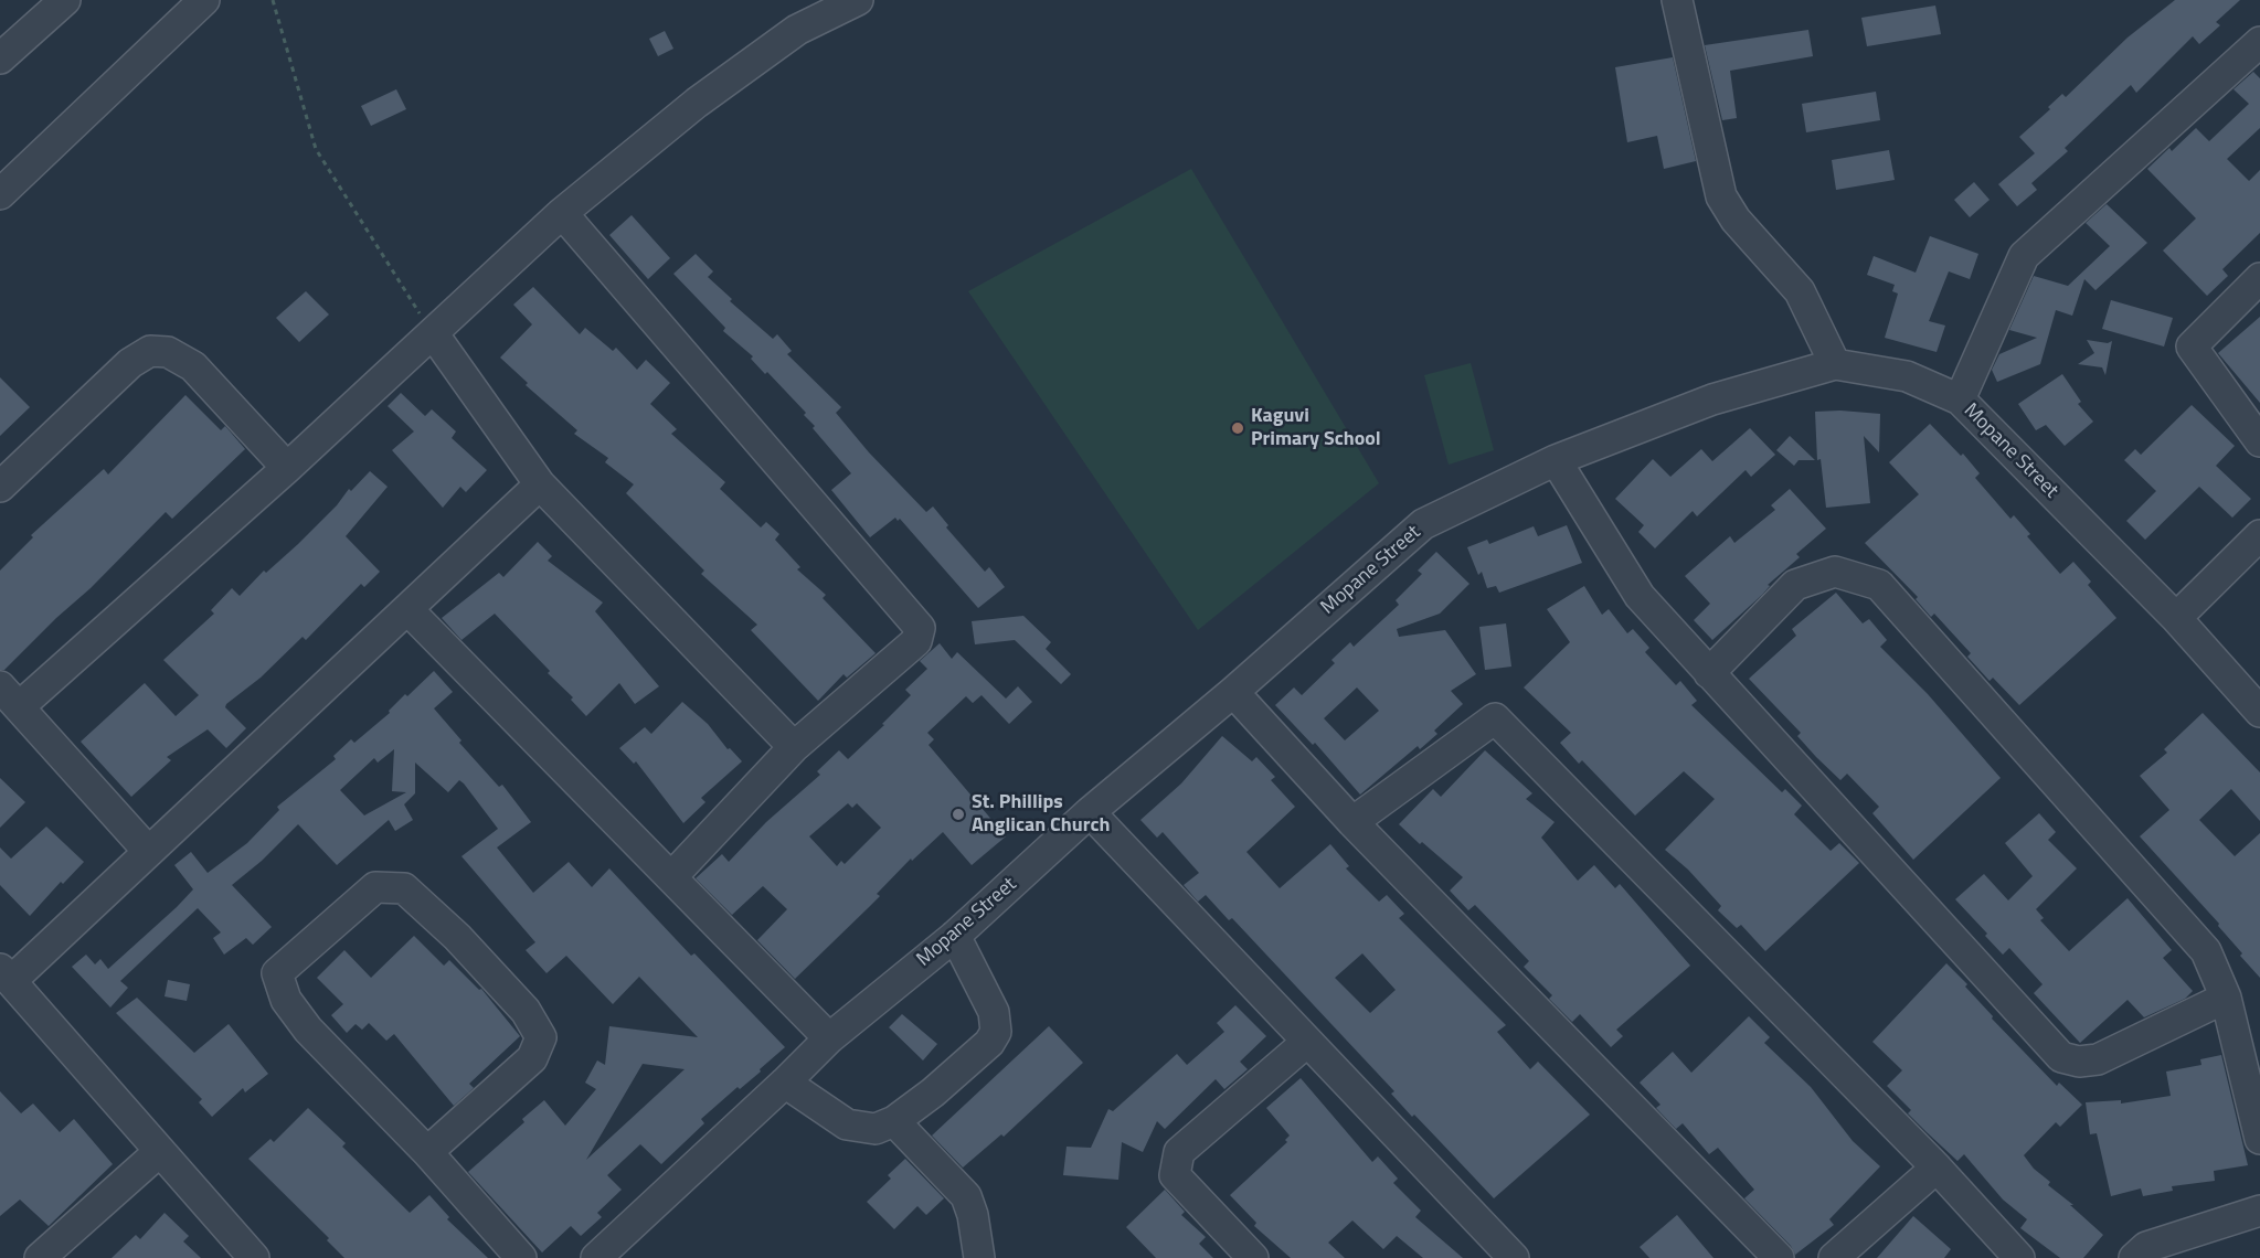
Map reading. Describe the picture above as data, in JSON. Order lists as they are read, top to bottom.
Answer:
{
  "streets": {
    "street": ["Mopane Street"]
  },
  "places": ["Kaguvi Primary School", "St. Phillips Anglican Church"]
}
